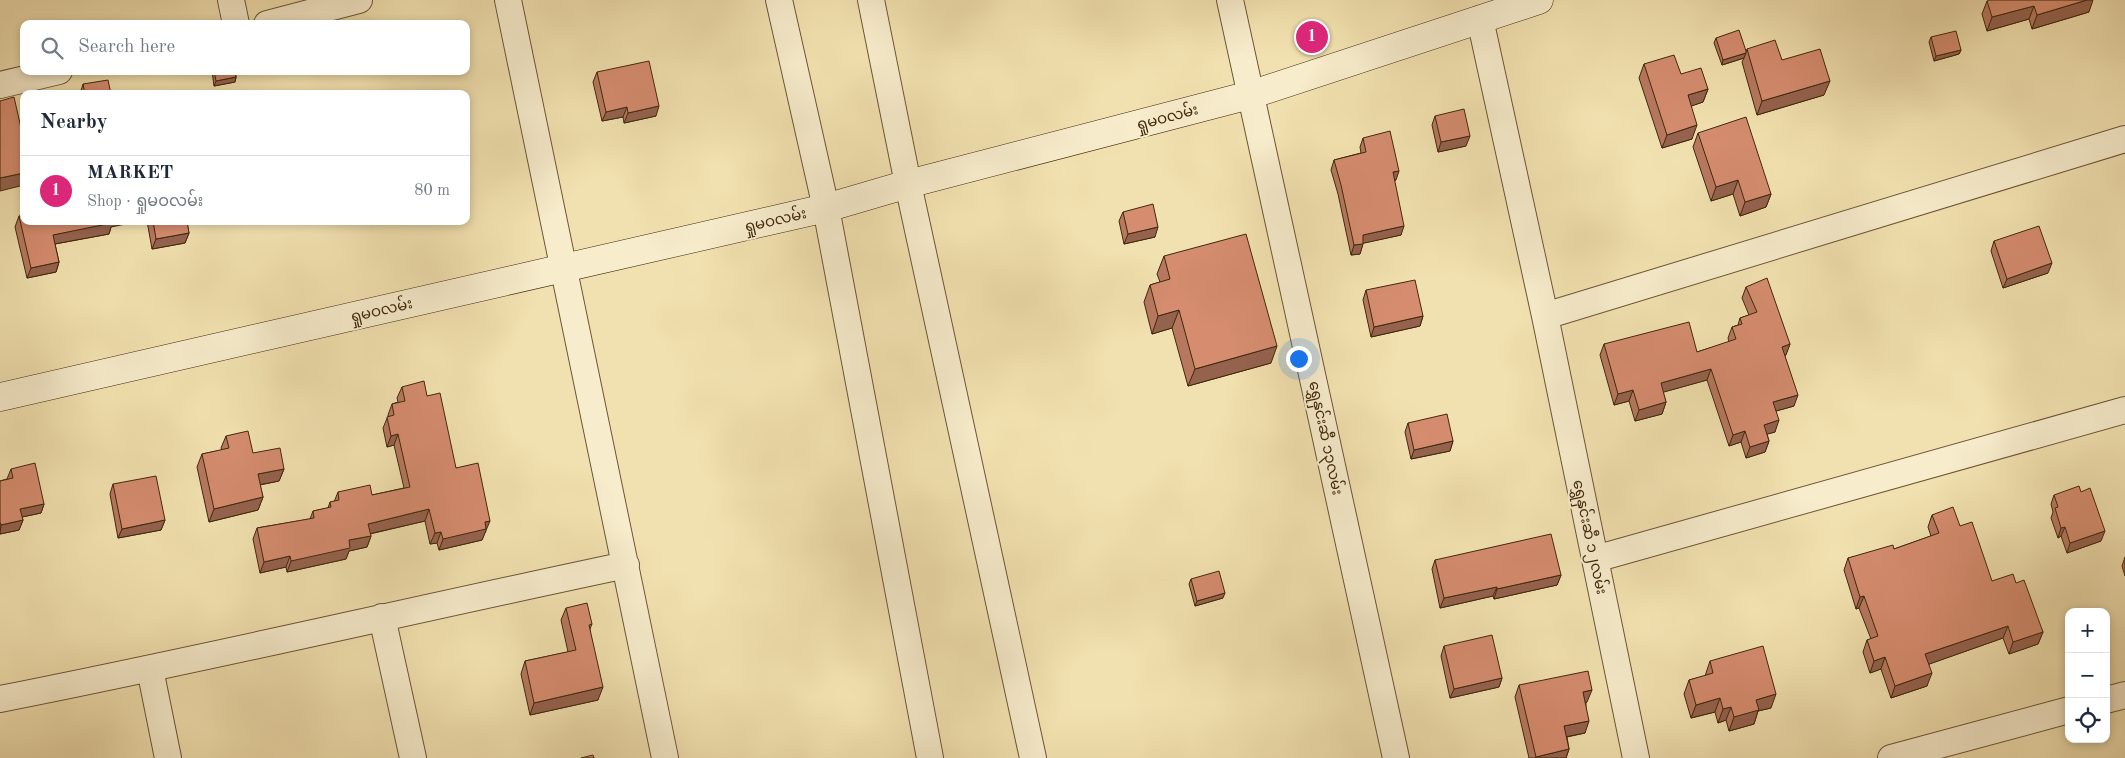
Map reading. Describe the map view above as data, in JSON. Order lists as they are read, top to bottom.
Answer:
{
  "streets": {
    "street": ["ရှုမဝလမ်း", "ရွှေနှင်းဆီ ၁၃လမ်း", "ရွှေနှင်းဆီ ၁၂လမ်း"]
  },
  "crossings": [
    ["ရှုမဝလမ်း", "ရွှေနှင်းဆီ ၁၃လမ်း"],
    ["ရှုမဝလမ်း", "ရွှေနှင်းဆီ ၁၂လမ်း"]
  ],
  "page": {
    "pins": "1",
    "search": "Search here",
    "heading": "Nearby",
    "list": [
      {
        "mark": "1",
        "name": "MARKET",
        "note": "Shop · ရှုမဝလမ်း",
        "value": "80 m"
      }
    ],
    "map_buttons": ["+", "−"]
  }
}
